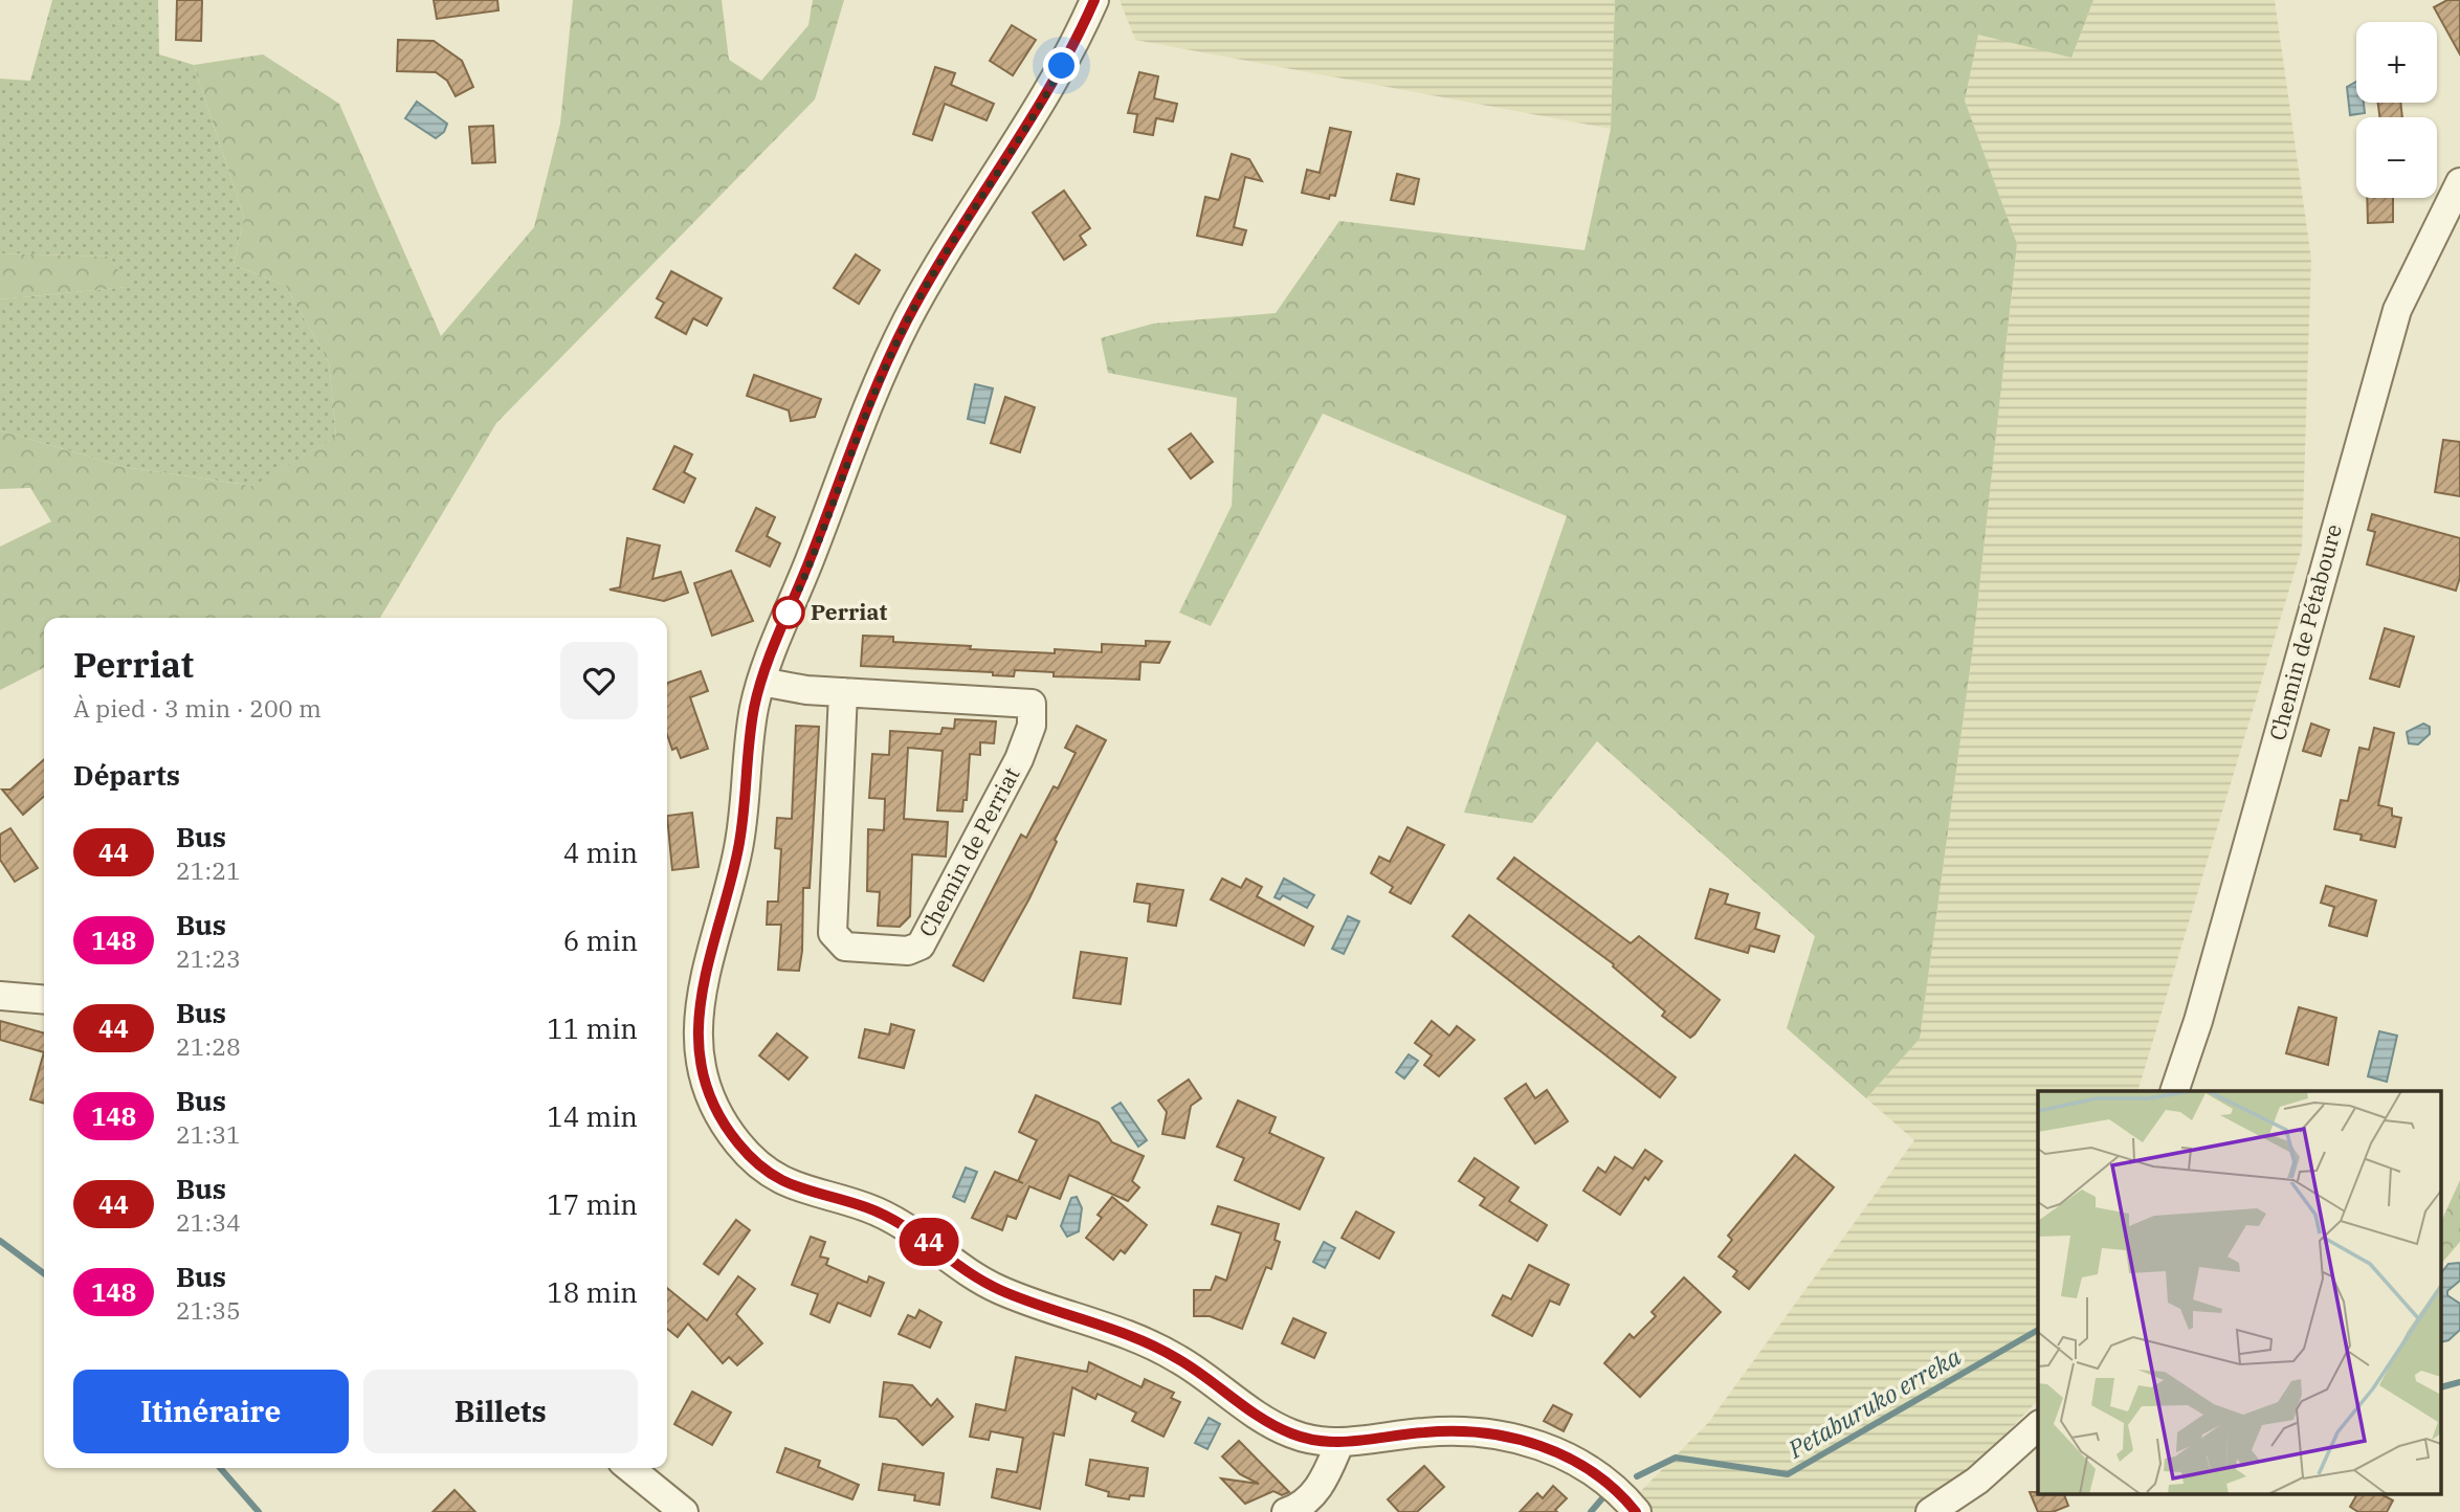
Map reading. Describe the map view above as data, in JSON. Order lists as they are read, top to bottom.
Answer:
{
  "streets": {
    "street": ["Chemin de Pétaboure", "Chemin de Perriat"]
  },
  "water": ["Petaburuko erreka"],
  "places": ["Perriat"],
  "lines": ["bus line 44"],
  "page": {
    "on_map": "44",
    "map_buttons": ["+", "−"],
    "heading": [
      ["Perriat", "À pied · 3 min · 200 m"],
      "Départs"
    ],
    "list": [
      {
        "mark": "44",
        "name": "Bus",
        "note": "21:21",
        "value": "4 min"
      },
      {
        "mark": "148",
        "name": "Bus",
        "note": "21:23",
        "value": "6 min"
      },
      {
        "mark": "44",
        "name": "Bus",
        "note": "21:28",
        "value": "11 min"
      },
      {
        "mark": "148",
        "name": "Bus",
        "note": "21:31",
        "value": "14 min"
      },
      {
        "mark": "44",
        "name": "Bus",
        "note": "21:34",
        "value": "17 min"
      },
      {
        "mark": "148",
        "name": "Bus",
        "note": "21:35",
        "value": "18 min"
      }
    ],
    "buttons": ["Itinéraire", "Billets"]
  }
}
